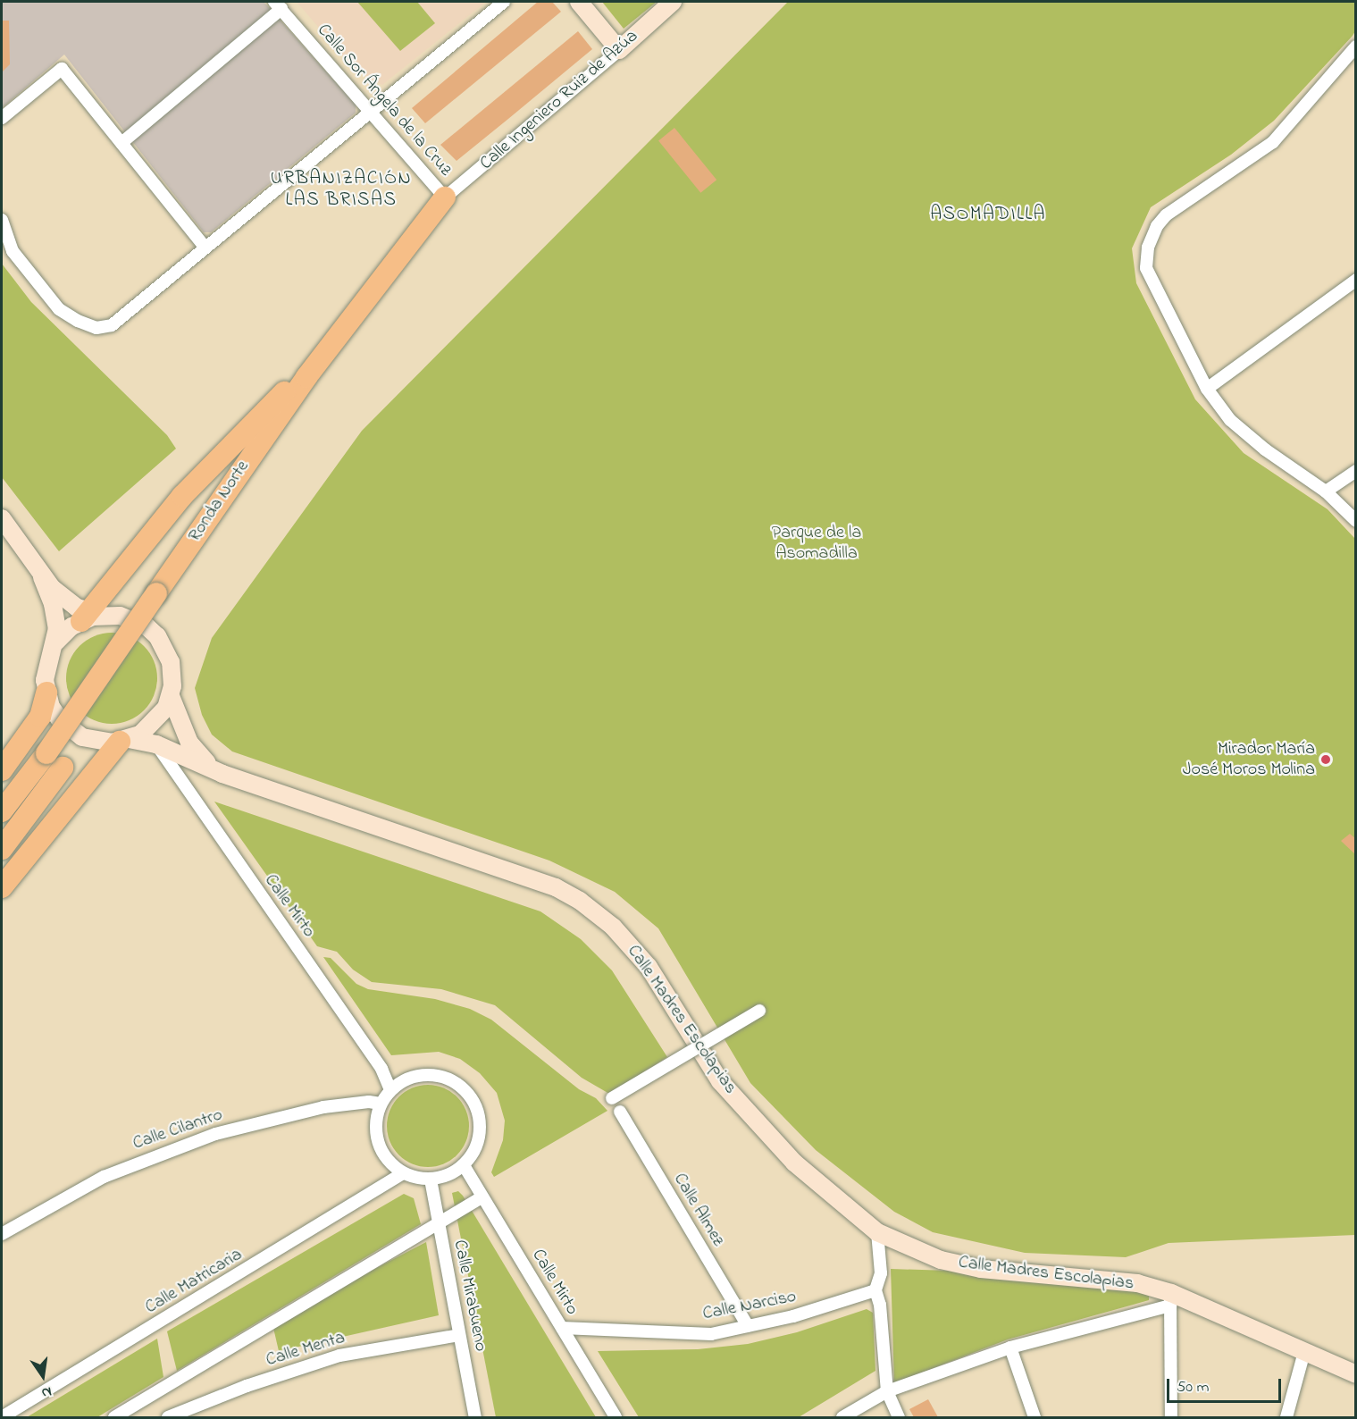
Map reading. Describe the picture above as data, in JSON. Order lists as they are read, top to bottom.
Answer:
{
  "streets": {
    "highway": ["Ronda Norte"],
    "street": [
      "Calle Sor Ángela de la Cruz",
      "Calle Ingeniero Ruiz de Azúa",
      "Calle Mirto",
      "Calle Madres Escolapias",
      "Calle Cilantro",
      "Calle Almez",
      "Calle Matricaria",
      "Calle Mirabueno",
      "Calle Narciso",
      "Calle Menta"
    ]
  },
  "crossings": [
    ["Calle Sor Ángela de la Cruz", "Calle Ingeniero Ruiz de Azúa"],
    ["Calle Sor Ángela de la Cruz", "Ronda Norte"],
    ["Calle Ingeniero Ruiz de Azúa", "Ronda Norte"],
    ["Calle Mirto", "Calle Madres Escolapias"],
    ["Calle Mirto", "Calle Cilantro"],
    ["Calle Mirto", "Calle Matricaria"],
    ["Calle Mirto", "Calle Mirabueno"],
    ["Calle Mirto", "Calle Narciso"],
    ["Calle Cilantro", "Calle Matricaria"],
    ["Calle Cilantro", "Calle Mirabueno"],
    ["Calle Almez", "Calle Narciso"],
    ["Calle Matricaria", "Calle Mirabueno"],
    ["Calle Mirabueno", "Calle Menta"]
  ],
  "districts": ["URBANIZACIÓN LAS BRISAS", "ASOMADILLA"],
  "parks": ["Parque de la Asomadilla"],
  "places": ["Mirador María José Moros Molina"],
  "scale_bar": "50 m",
  "north": "bottom"
}
